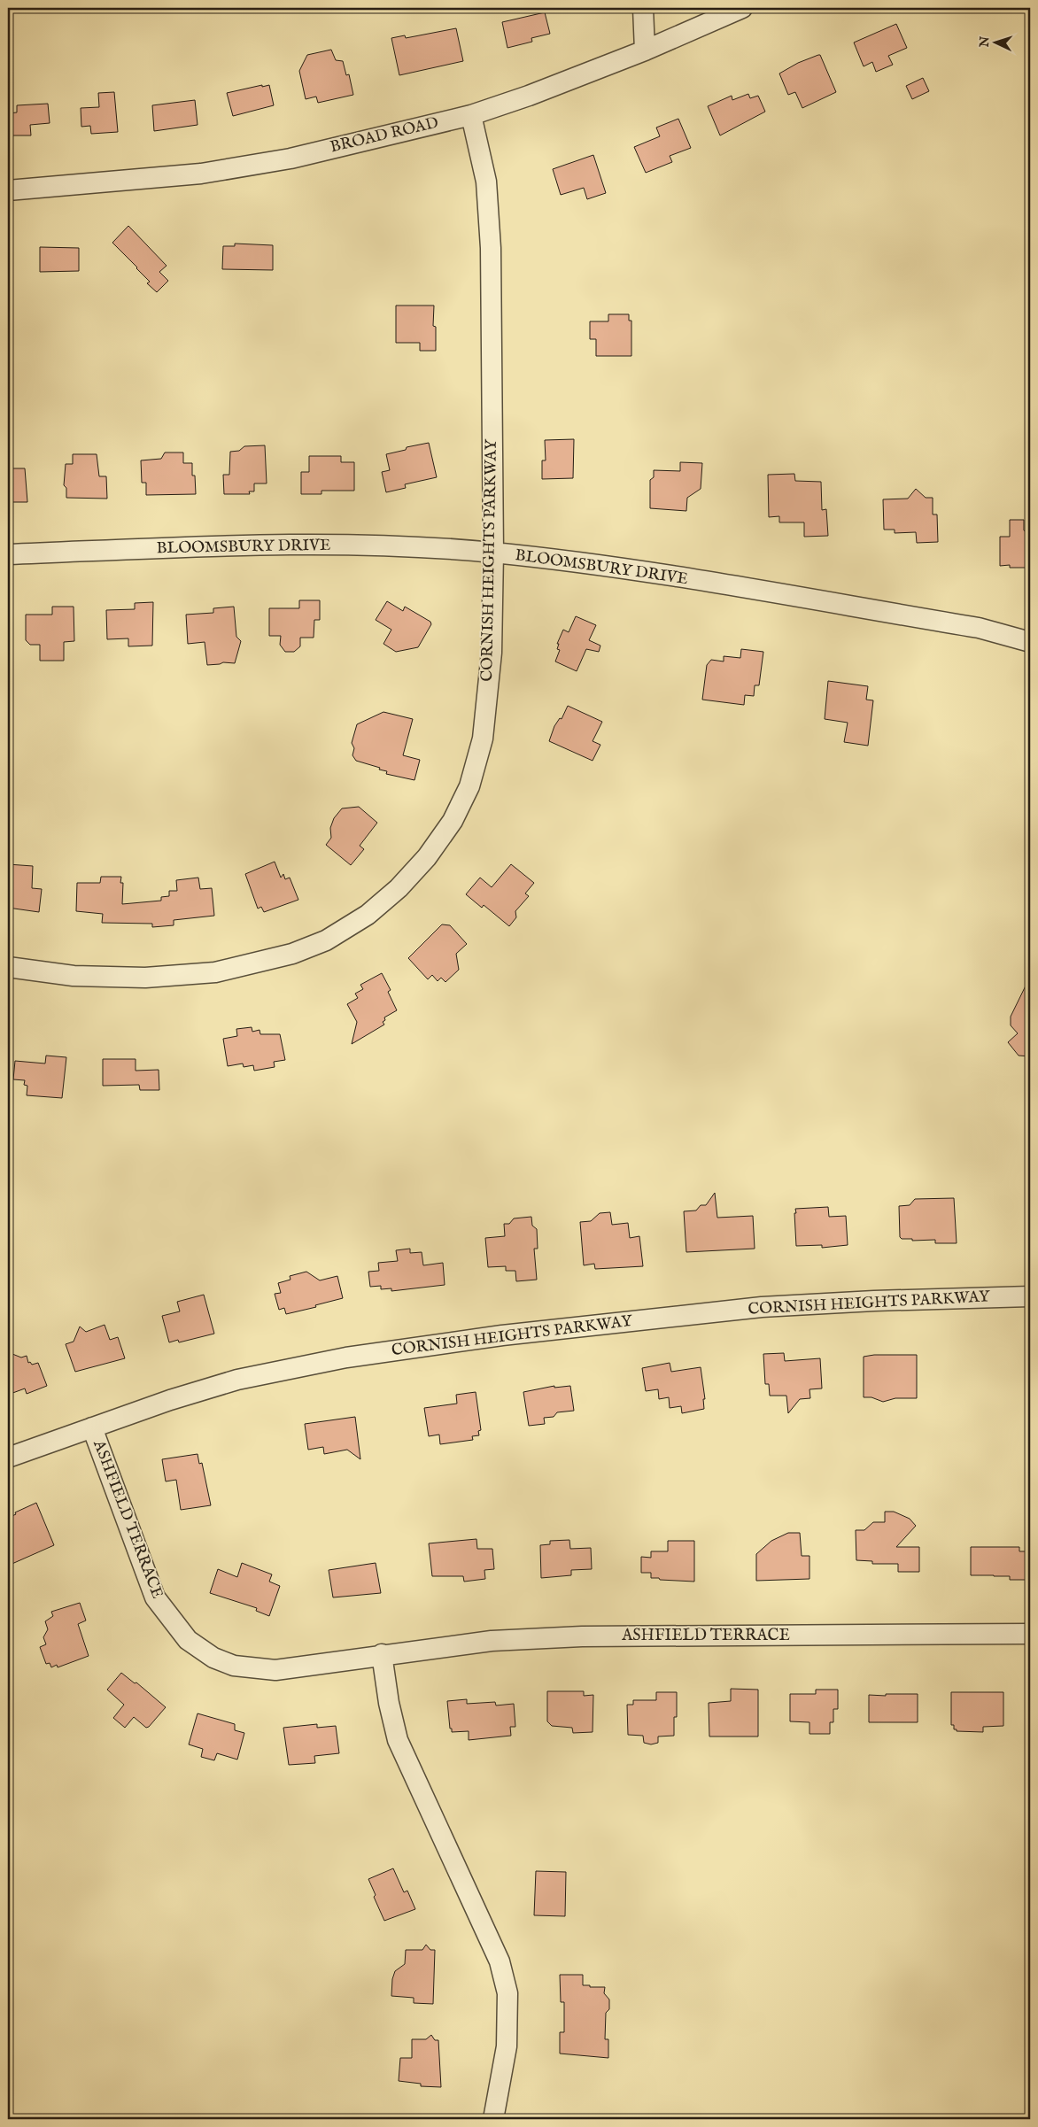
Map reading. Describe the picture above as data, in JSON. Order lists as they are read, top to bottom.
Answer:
{
  "streets": {
    "street": [
      "BROAD ROAD",
      "BLOOMSBURY DRIVE",
      "CORNISH HEIGHTS PARKWAY",
      "ASHFIELD TERRACE"
    ]
  },
  "crossings": [
    ["BROAD ROAD", "CORNISH HEIGHTS PARKWAY"],
    ["BLOOMSBURY DRIVE", "CORNISH HEIGHTS PARKWAY"],
    ["CORNISH HEIGHTS PARKWAY", "ASHFIELD TERRACE"]
  ],
  "north": "left"
}
